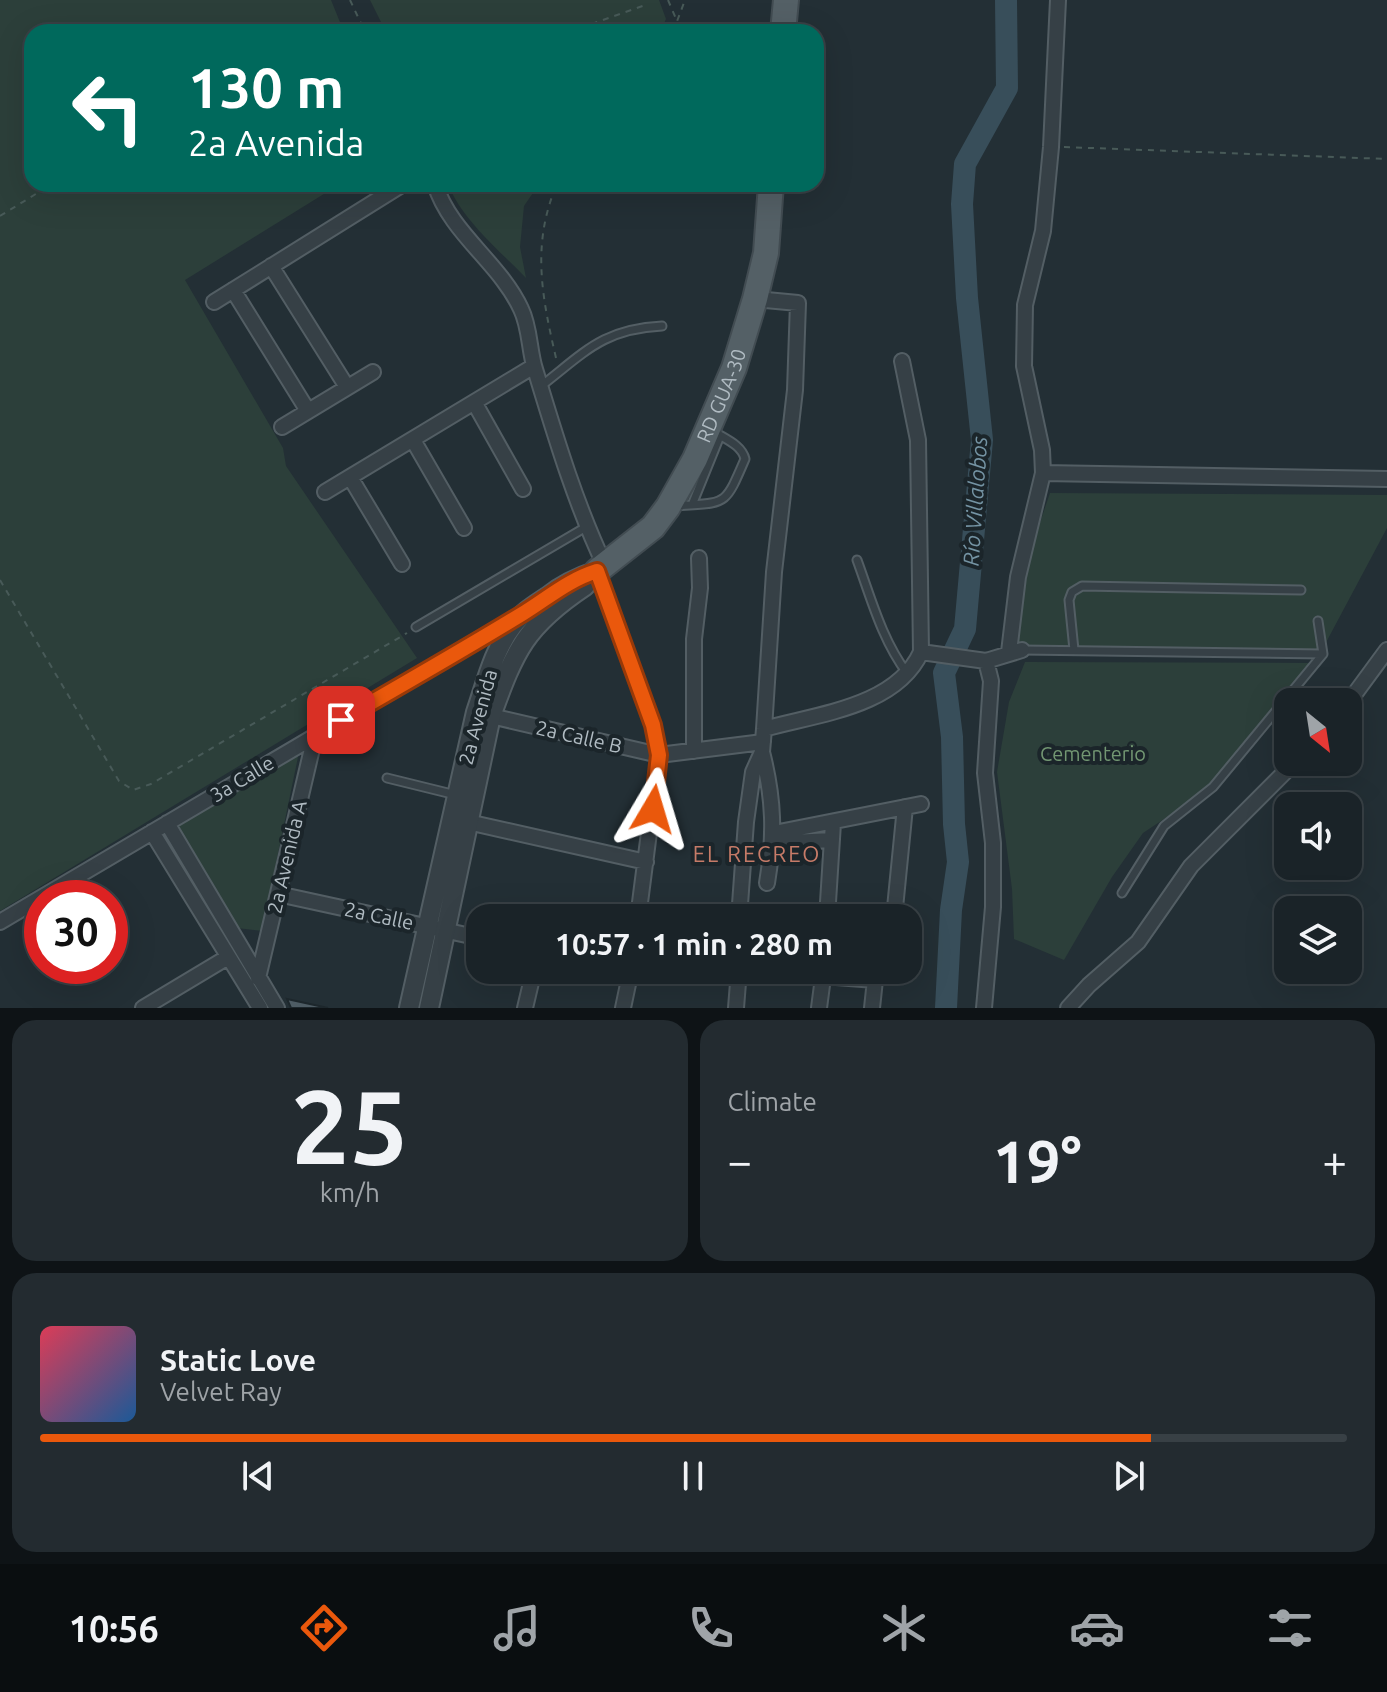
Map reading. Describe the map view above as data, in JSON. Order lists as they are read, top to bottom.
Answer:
{
  "streets": {
    "main road": ["RD GUA-30"],
    "street": [
      "2a Avenida",
      "2a Calle B",
      "3a Calle",
      "2a Avenida A",
      "2a Calle"
    ]
  },
  "crossings": [
    ["RD GUA-30", "2a Avenida"],
    ["2a Avenida", "2a Calle B"],
    ["2a Avenida", "3a Calle"],
    ["2a Avenida", "2a Calle"],
    ["3a Calle", "2a Avenida A"],
    ["2a Avenida A", "2a Calle"]
  ],
  "districts": ["EL RECREO"],
  "water": ["Río Villalobos"],
  "parks": ["Cementerio"],
  "north": "bottom right",
  "page": {
    "turn": ["130 m", "2a Avenida"],
    "limit": "30",
    "trip": "10:57 · 1 min · 280 m",
    "tile": [
      ["25", "km/h"],
      "Climate"
    ],
    "heat": ["−", "19°", "+"],
    "song": ["Static Love", "Velvet Ray"],
    "tabs": "10:56"
  }
}
